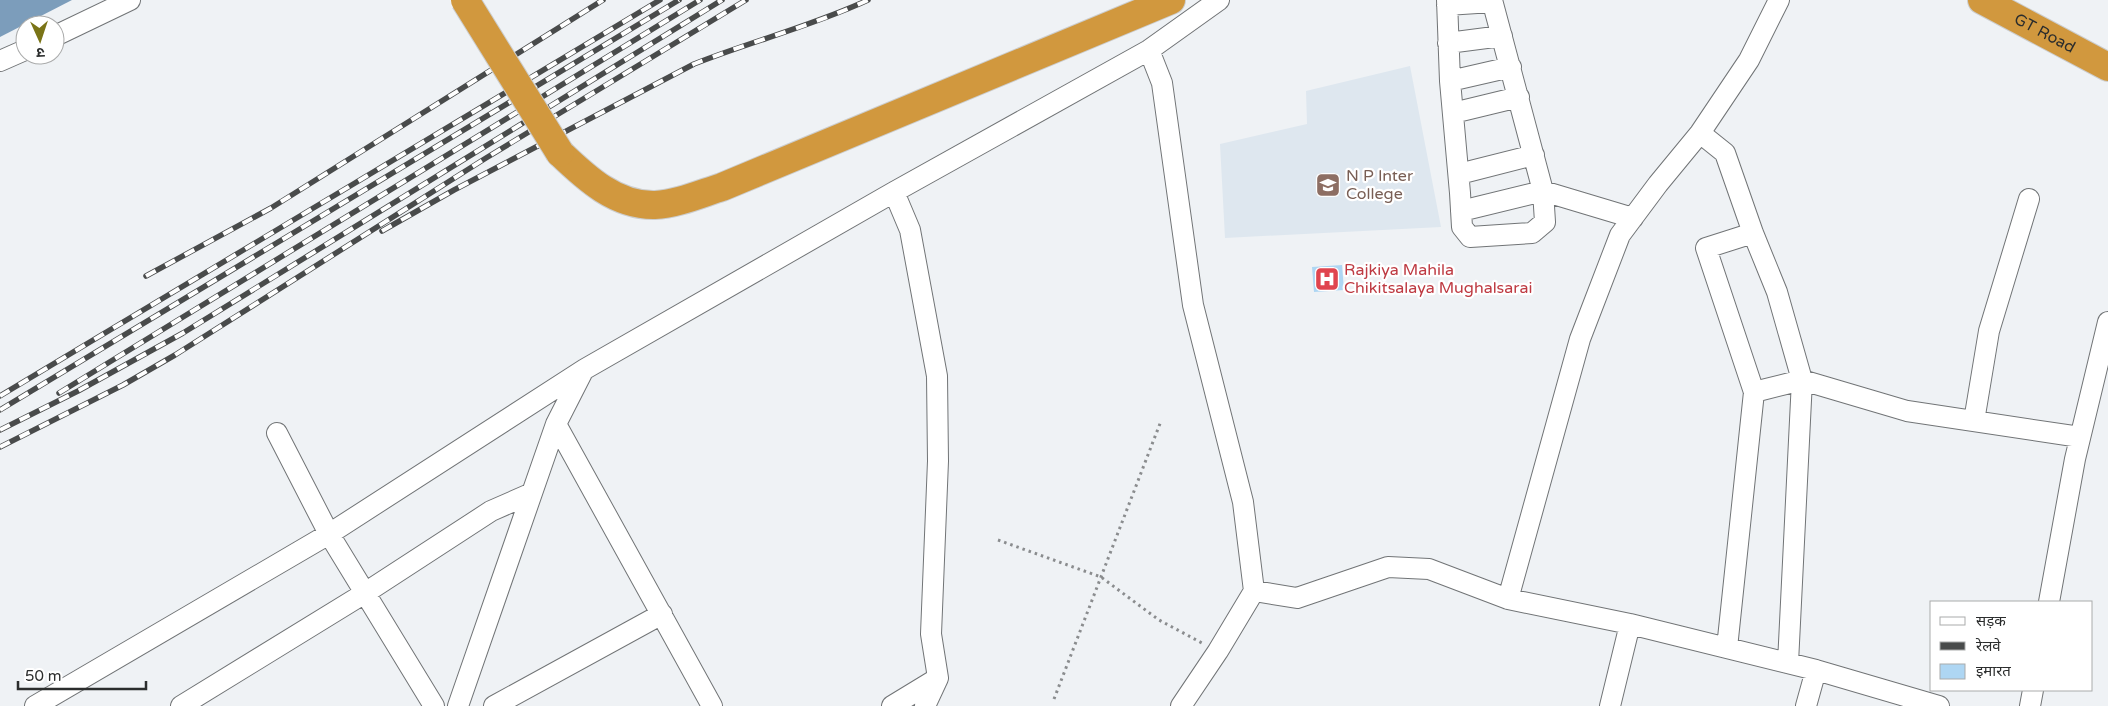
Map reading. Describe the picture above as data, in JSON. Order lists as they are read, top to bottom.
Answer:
{
  "streets": {
    "highway": ["GT Road"]
  },
  "places": {
    "school or university": ["N P Inter College"],
    "hospital": ["Rajkiya Mahila Chikitsalaya Mughalsarai"]
  },
  "legend": ["सड़क", "रेलवे", "इमारत"],
  "scale_bar": "50 m",
  "north": "bottom"
}
